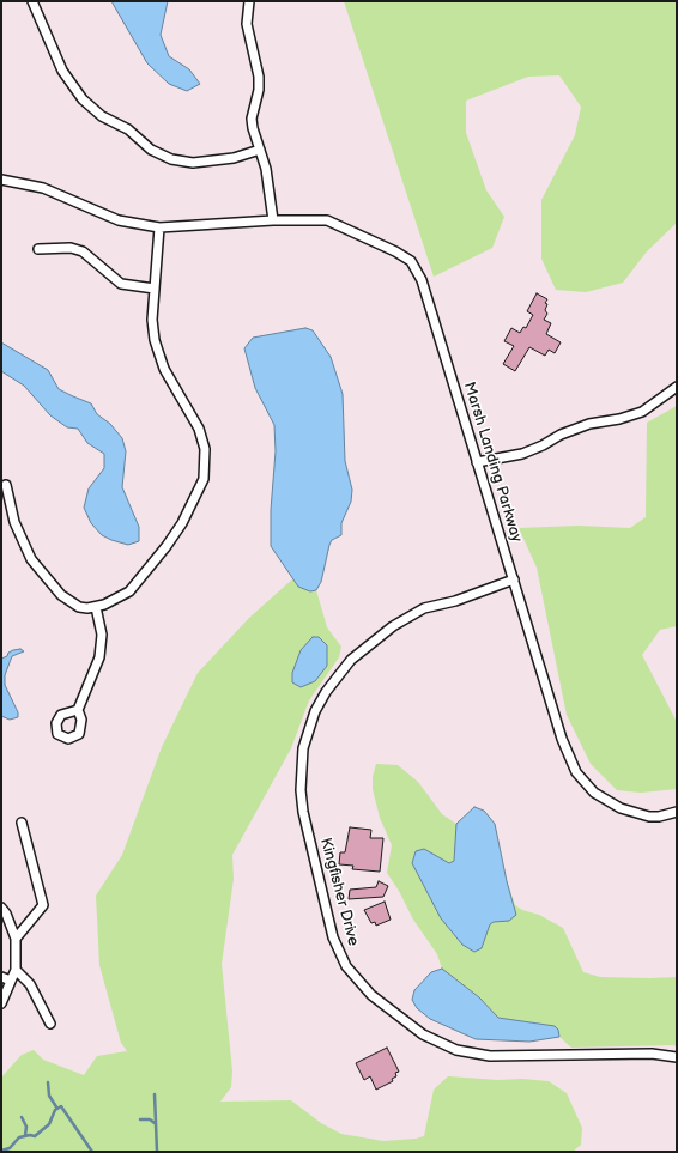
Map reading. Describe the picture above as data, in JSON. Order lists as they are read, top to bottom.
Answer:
{
  "streets": {
    "street": ["Marsh Landing Parkway", "Kingfisher Drive"]
  },
  "crossings": [
    ["Marsh Landing Parkway", "Kingfisher Drive"]
  ]
}
